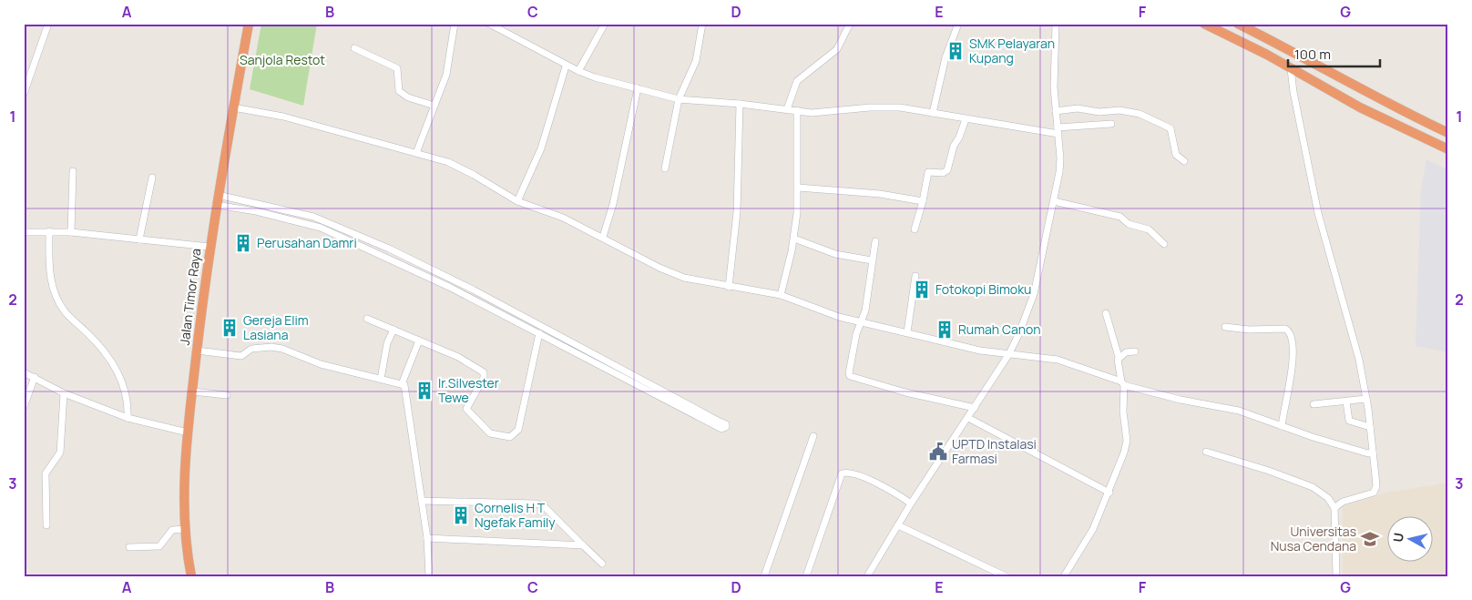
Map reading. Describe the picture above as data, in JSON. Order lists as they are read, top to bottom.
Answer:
{
  "streets": {
    "highway": ["Jalan Timor Raya"]
  },
  "parks": ["Sanjola Restot"],
  "places": {
    "building": [
      "SMK Pelayaran Kupang",
      "Perusahan Damri",
      "Fotokopi Bimoku",
      "Gereja Elim Lasiana",
      "Rumah Canon",
      "Ir.Silvester Tewe",
      "Cornelis H T Ngefak Family"
    ],
    "public building": ["UPTD Instalasi Farmasi"],
    "school or university": ["Universitas Nusa Cendana"]
  },
  "scale_bar": "100 m",
  "north": "left",
  "grid": {
    "columns": [
      "A",
      "B",
      "C",
      "D",
      "E",
      "F",
      "G"
    ],
    "rows": ["1", "2", "3"]
  }
}
